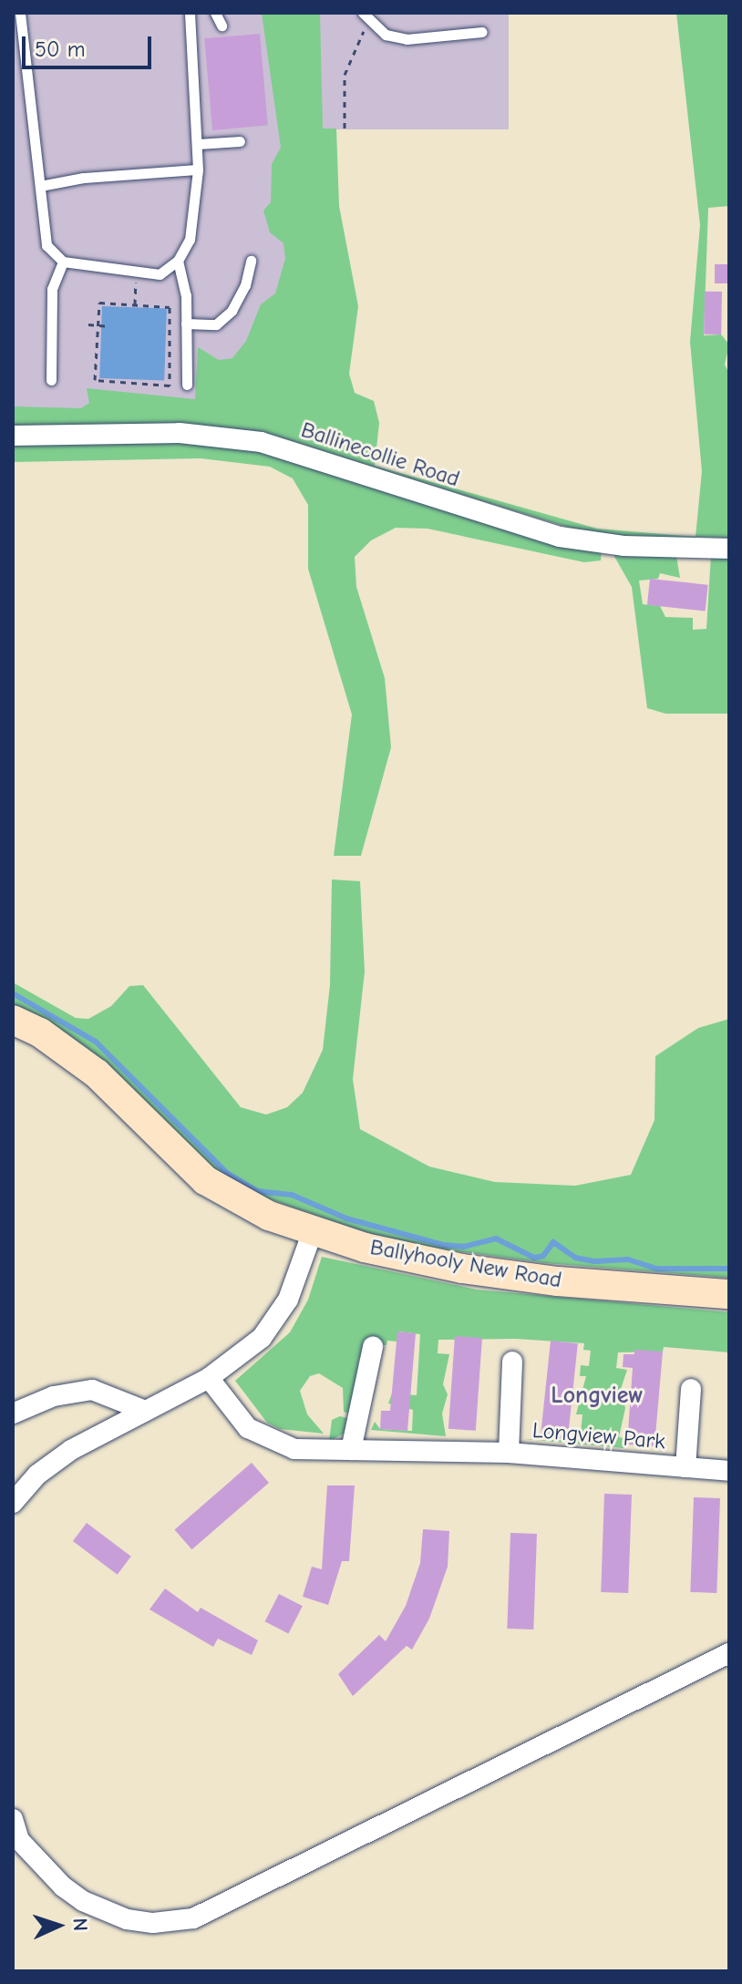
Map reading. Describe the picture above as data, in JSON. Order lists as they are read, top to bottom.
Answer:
{
  "streets": {
    "main road": ["Ballyhooly New Road"],
    "street": ["Ballinecollie Road", "Longview Park"]
  },
  "districts": ["Longview"],
  "scale_bar": "50 m",
  "north": "right"
}
